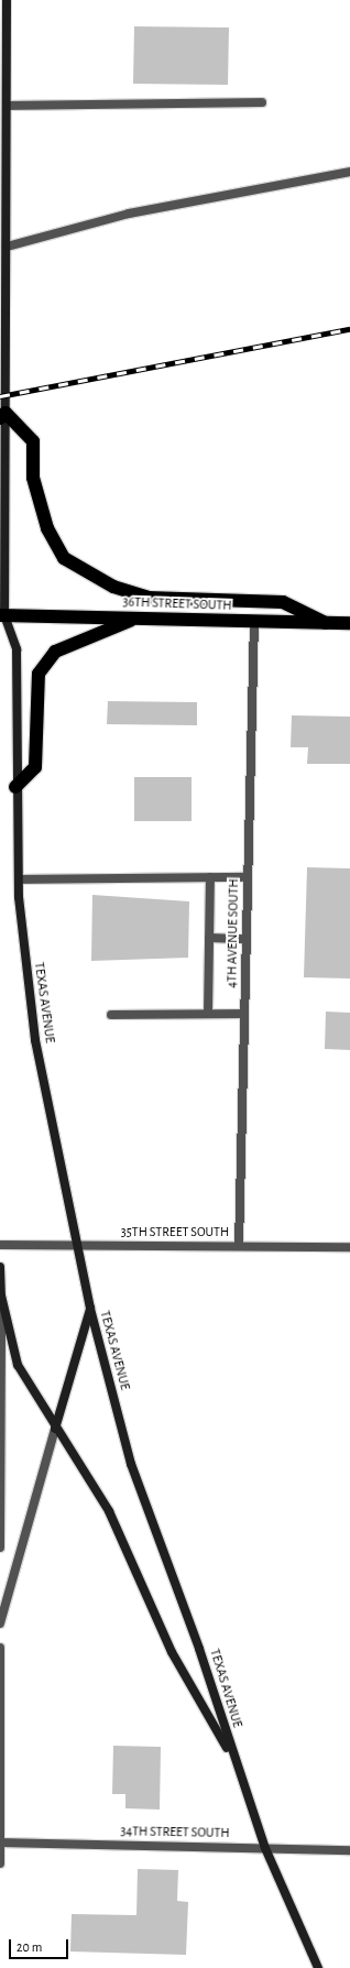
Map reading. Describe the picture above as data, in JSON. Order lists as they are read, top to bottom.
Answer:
{
  "streets": {
    "highway": ["36TH STREET SOUTH"],
    "main road": ["TEXAS AVENUE"],
    "street": ["4TH AVENUE SOUTH", "35TH STREET SOUTH", "34TH STREET SOUTH"]
  },
  "crossings": [
    ["36TH STREET SOUTH", "4TH AVENUE SOUTH"],
    ["36TH STREET SOUTH", "TEXAS AVENUE"],
    ["4TH AVENUE SOUTH", "35TH STREET SOUTH"],
    ["TEXAS AVENUE", "35TH STREET SOUTH"],
    ["TEXAS AVENUE", "34TH STREET SOUTH"]
  ],
  "scale_bar": "20 m"
}
